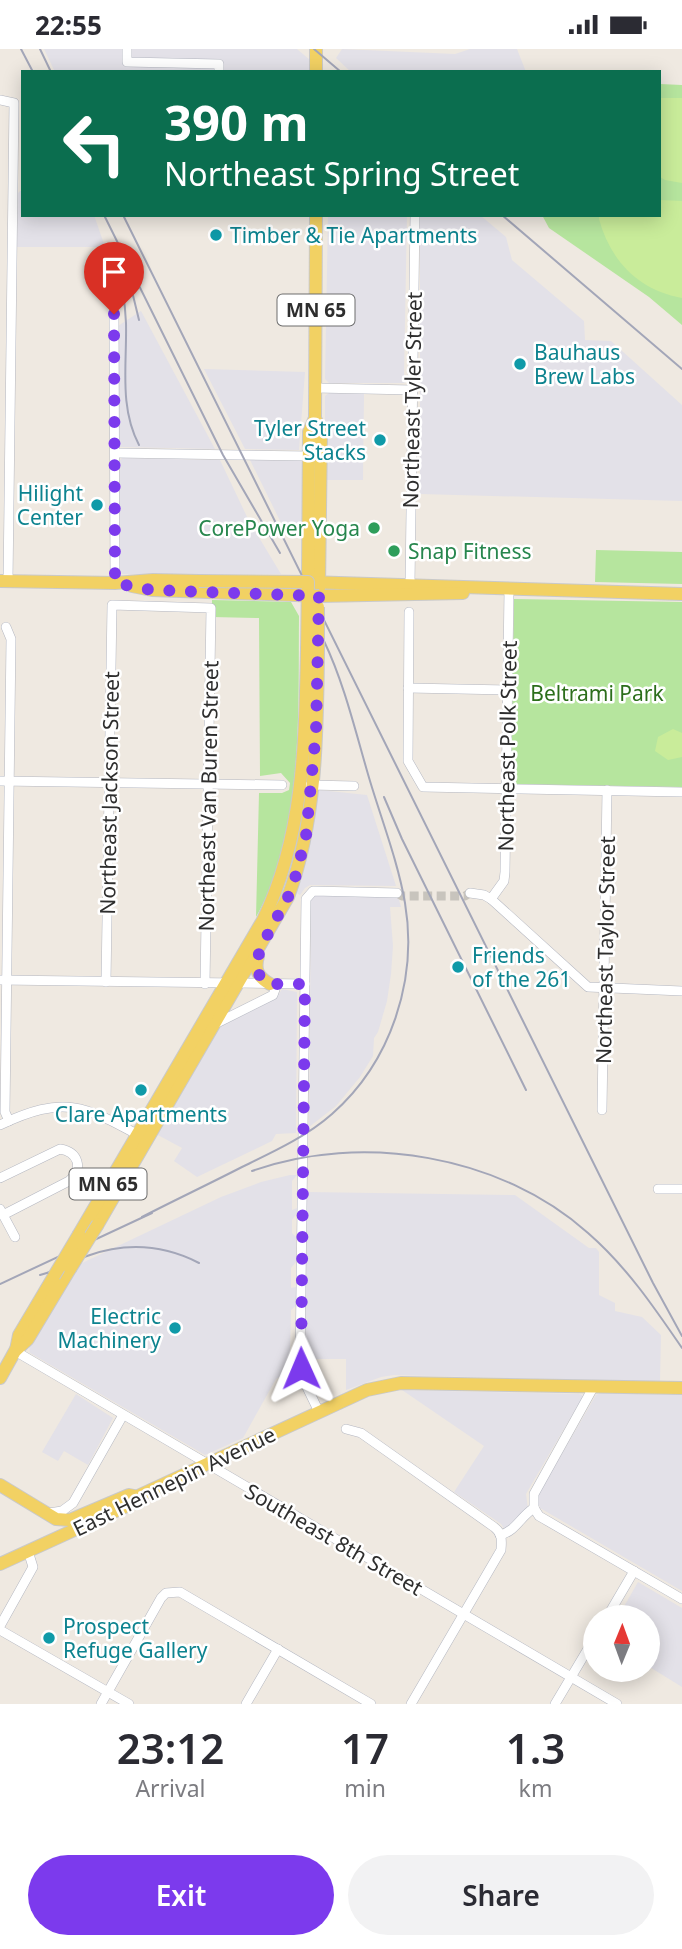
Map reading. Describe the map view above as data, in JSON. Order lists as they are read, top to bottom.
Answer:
{
  "streets": {
    "main road": ["MN 65", "East Hennepin Avenue"],
    "street": [
      "Northeast Tyler Street",
      "Northeast Polk Street",
      "Northeast Jackson Street",
      "Northeast Van Buren Street",
      "Northeast Taylor Street",
      "Southeast 8th Street"
    ]
  },
  "crossings": [
    ["MN 65", "Southeast 8th Street"],
    ["Northeast Jackson Street", "Northeast Van Buren Street"],
    ["East Hennepin Avenue", "Southeast 8th Street"]
  ],
  "parks": ["Beltrami Park"],
  "places": [
    "Timber & Tie Apartments",
    "Bauhaus Brew Labs",
    "Tyler Street Stacks",
    "Hilight Center",
    "CorePower Yoga",
    "Snap Fitness",
    "Friends of the 261",
    "Clare Apartments",
    "Electric Machinery",
    "Prospect Refuge Gallery"
  ],
  "north": "top",
  "page": {
    "status": "22:55",
    "turn": ["390 m", "Northeast Spring Street"],
    "eta": [
      "23:12",
      "Arrival",
      "17",
      "min",
      "1.3",
      "km"
    ],
    "buttons": ["Exit", "Share"]
  }
}
